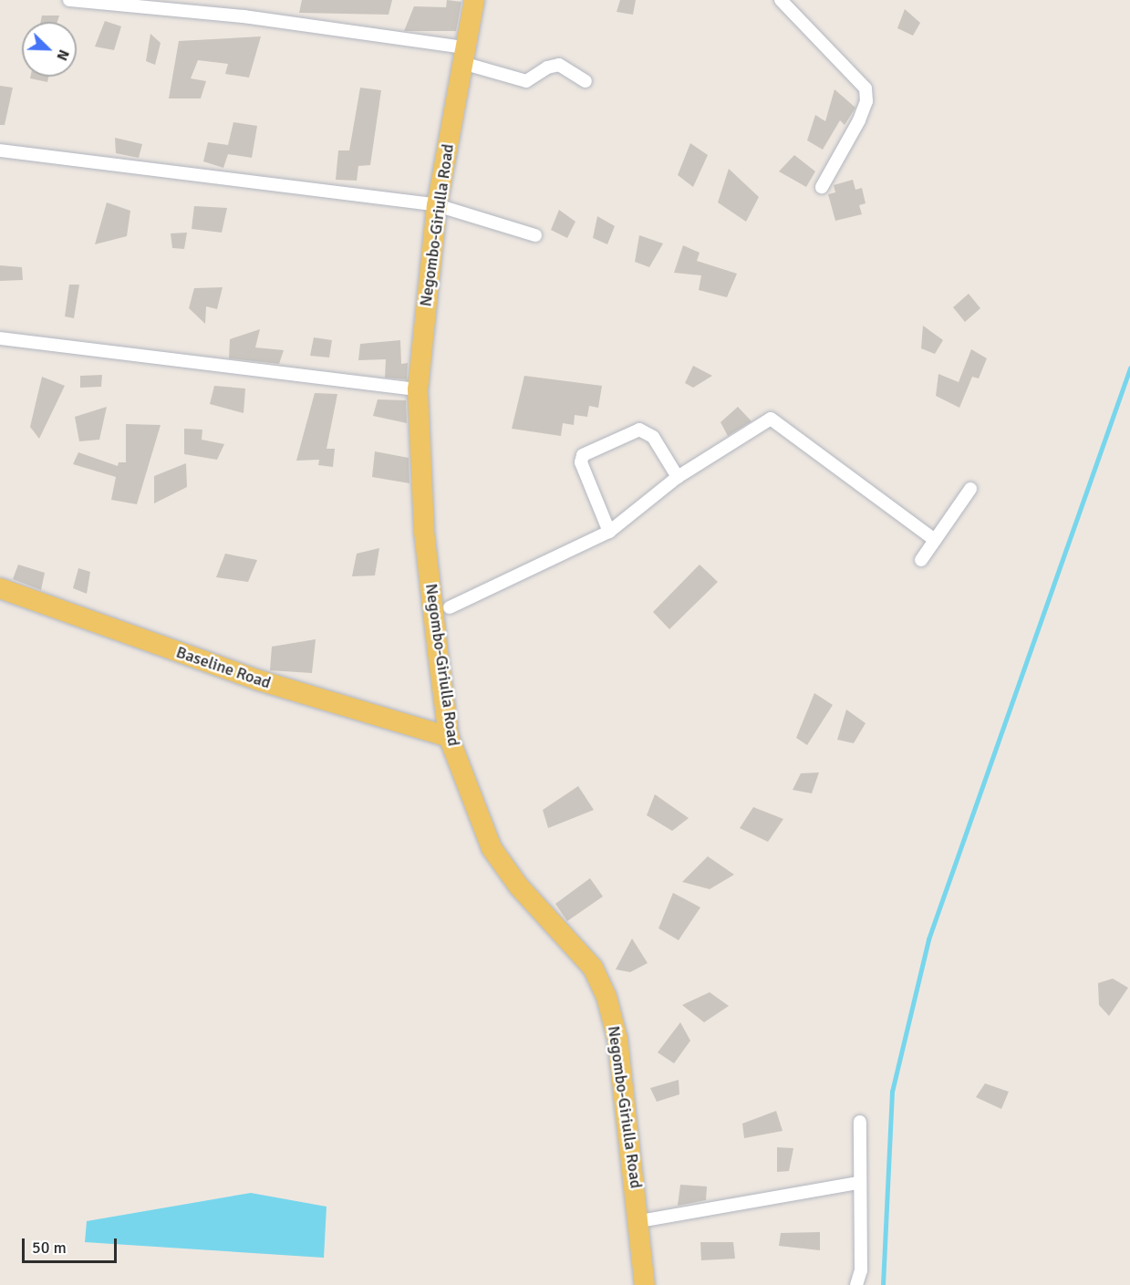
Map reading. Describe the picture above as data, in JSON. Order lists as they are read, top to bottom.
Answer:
{
  "streets": {
    "main road": ["Negombo-Giriulla Road", "Baseline Road"]
  },
  "crossings": [
    ["Negombo-Giriulla Road", "Baseline Road"]
  ],
  "scale_bar": "50 m",
  "north": "bottom right"
}
